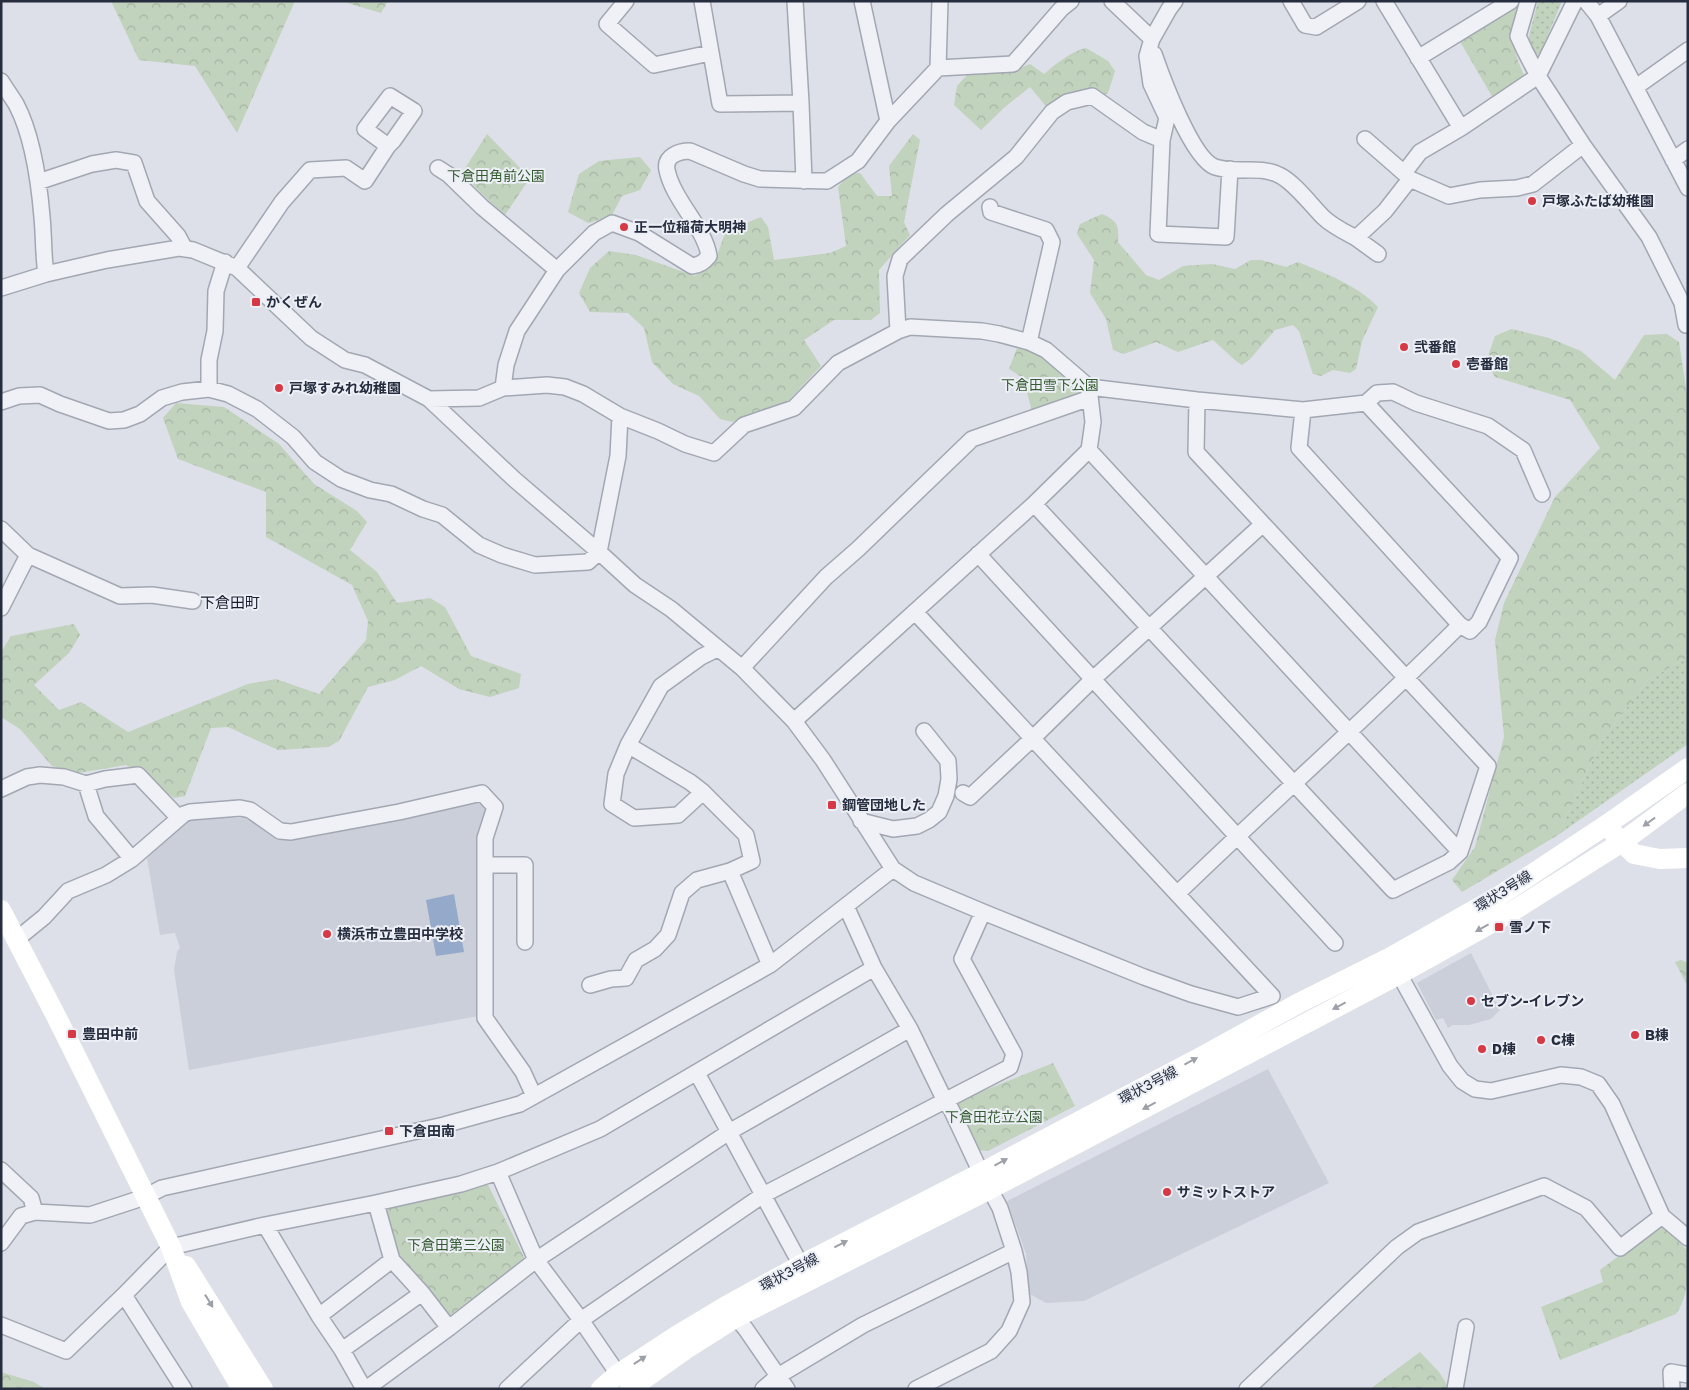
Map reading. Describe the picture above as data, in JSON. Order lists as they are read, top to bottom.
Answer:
{
  "streets": {
    "street": ["環状3号線"]
  },
  "districts": ["下倉田町"],
  "parks": [
    "下倉田角前公園",
    "下倉田雪下公園",
    "下倉田花立公園",
    "下倉田第三公園"
  ],
  "places": {
    "other": [
      "戸塚ふたば幼稚園",
      "正一位稲荷大明神",
      "弐番館",
      "壱番館",
      "戸塚すみれ幼稚園",
      "横浜市立豊田中学校",
      "セブン-イレブン",
      "B棟",
      "C棟",
      "D棟",
      "サミットストア"
    ],
    "transit": [
      "かくぜん",
      "鋼管団地した",
      "雪ノ下",
      "豊田中前",
      "下倉田南"
    ]
  }
}
